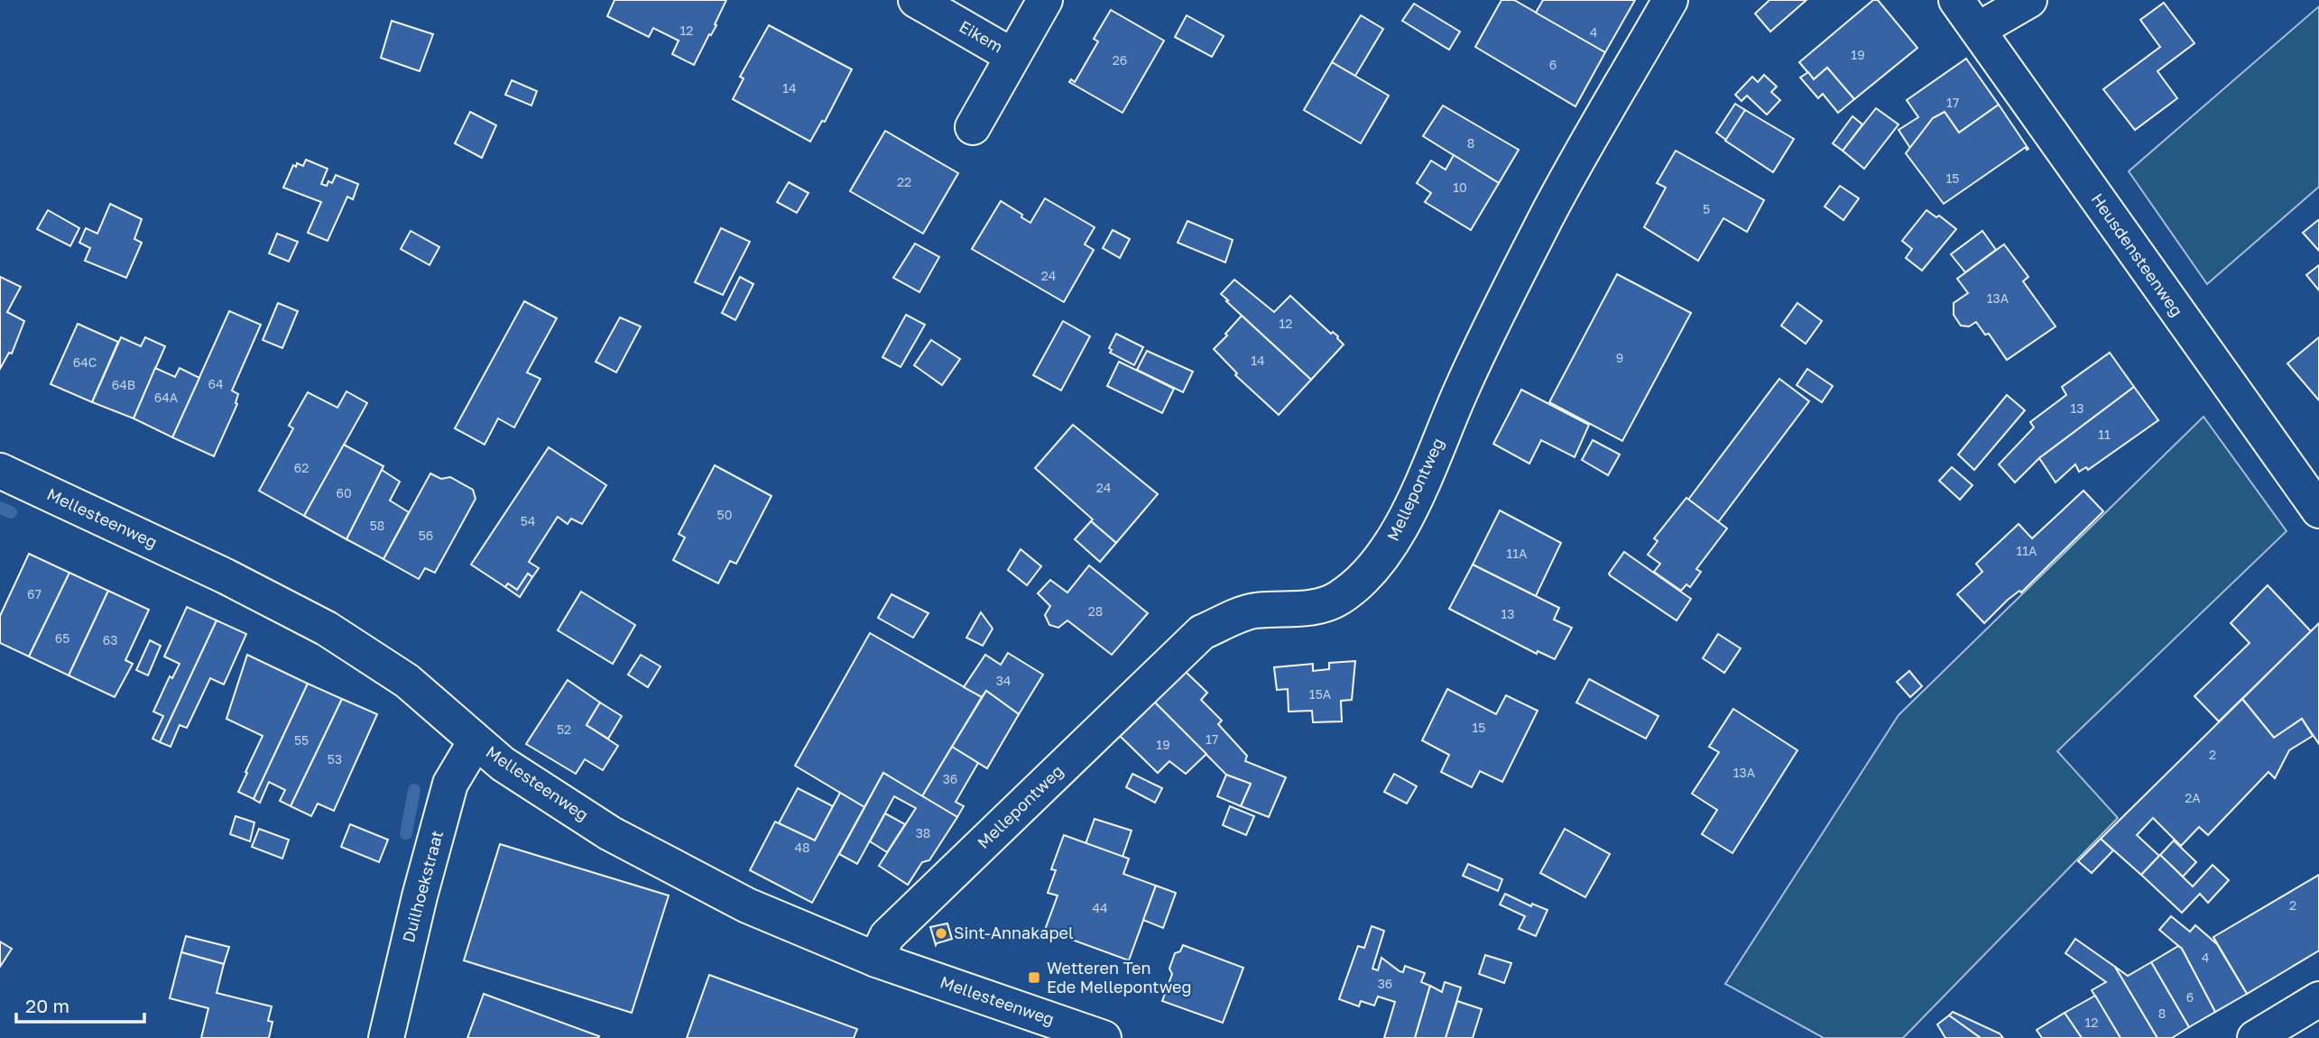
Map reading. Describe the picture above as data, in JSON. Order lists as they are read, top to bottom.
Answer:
{
  "streets": {
    "street": [
      "Eikem",
      "Heusdensteenweg",
      "Mellepontweg",
      "Mellesteenweg",
      "Duilhoekstraat"
    ]
  },
  "crossings": [
    ["Mellepontweg", "Mellesteenweg"],
    ["Mellesteenweg", "Duilhoekstraat"]
  ],
  "places": {
    "other": ["Sint-Annakapel"],
    "transit": ["Wetteren Ten Ede Mellepontweg"]
  },
  "house_numbers": [
    "12",
    "4",
    "19",
    "26",
    "6",
    "14",
    "17",
    "8",
    "15",
    "22",
    "10",
    "5",
    "24",
    "13A",
    "12",
    "9",
    "14",
    "64C",
    "64",
    "64B",
    "64A",
    "13",
    "11",
    "62",
    "24",
    "60",
    "50",
    "54",
    "58",
    "56",
    "11A",
    "11A",
    "67",
    "28",
    "13",
    "65",
    "63",
    "34",
    "15A",
    "15",
    "52",
    "17",
    "55",
    "19",
    "2",
    "53",
    "13A",
    "36",
    "2A",
    "38",
    "48",
    "2",
    "44",
    "4",
    "36",
    "6",
    "8",
    "12"
  ],
  "scale_bar": "20 m"
}
